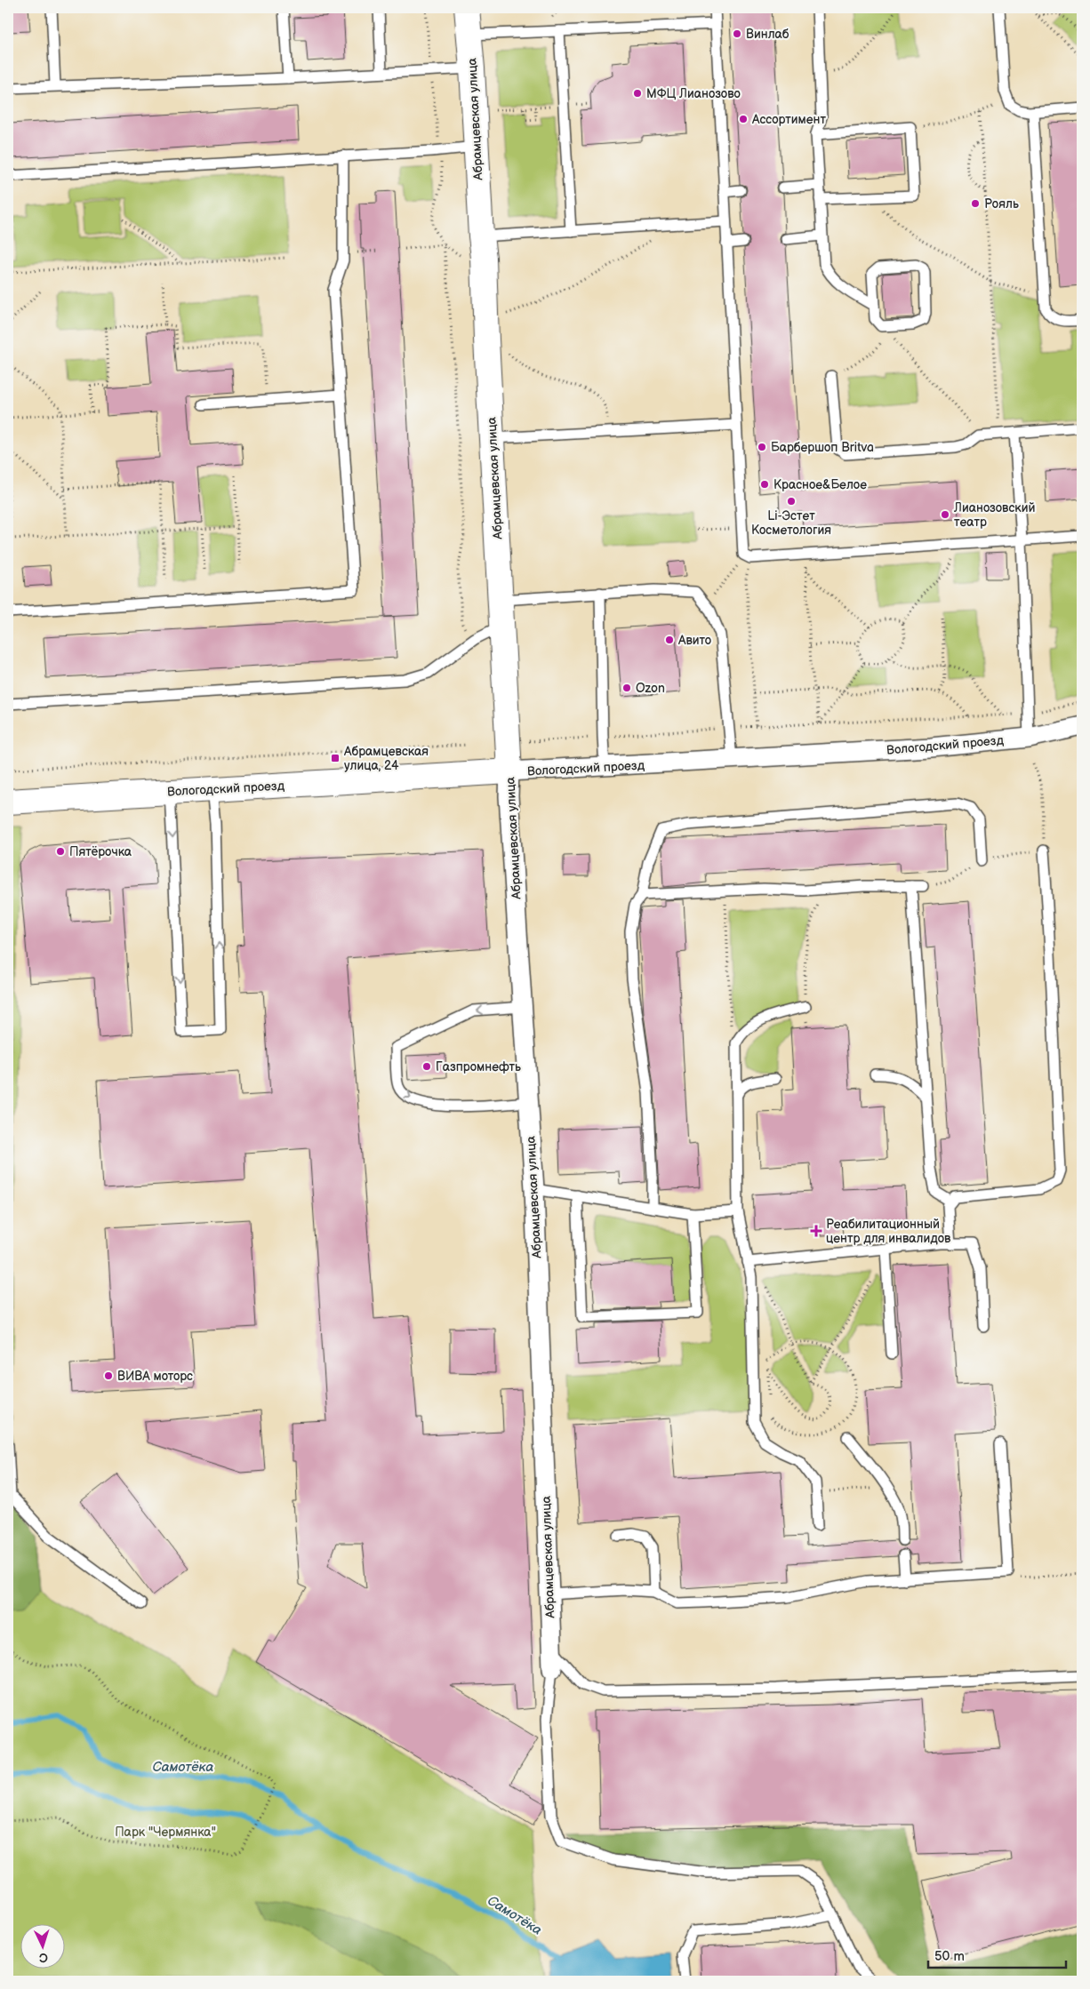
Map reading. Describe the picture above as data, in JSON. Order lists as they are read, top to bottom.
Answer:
{
  "streets": {
    "street": ["Абрамцевская улица", "Вологодский проезд"]
  },
  "crossings": [
    ["Абрамцевская улица", "Вологодский проезд"]
  ],
  "water": ["Самотёка"],
  "parks": ["Парк \"Чермянка\""],
  "places": {
    "other": [
      "Винлаб",
      "МФЦ Лианозово",
      "Ассортимент",
      "Рояль",
      "Барбершоп Britva",
      "Красное&Белое",
      "Li-Эстет Косметология",
      "Лианозовский театр",
      "Авито",
      "Ozon",
      "Пятёрочка",
      "Газпромнефть",
      "ВИВА моторс"
    ],
    "transit": ["Абрамцевская улица, 24"],
    "health": ["Реабилитационный центр для инвалидов"]
  },
  "scale_bar": "50 m",
  "north": "bottom"
}
